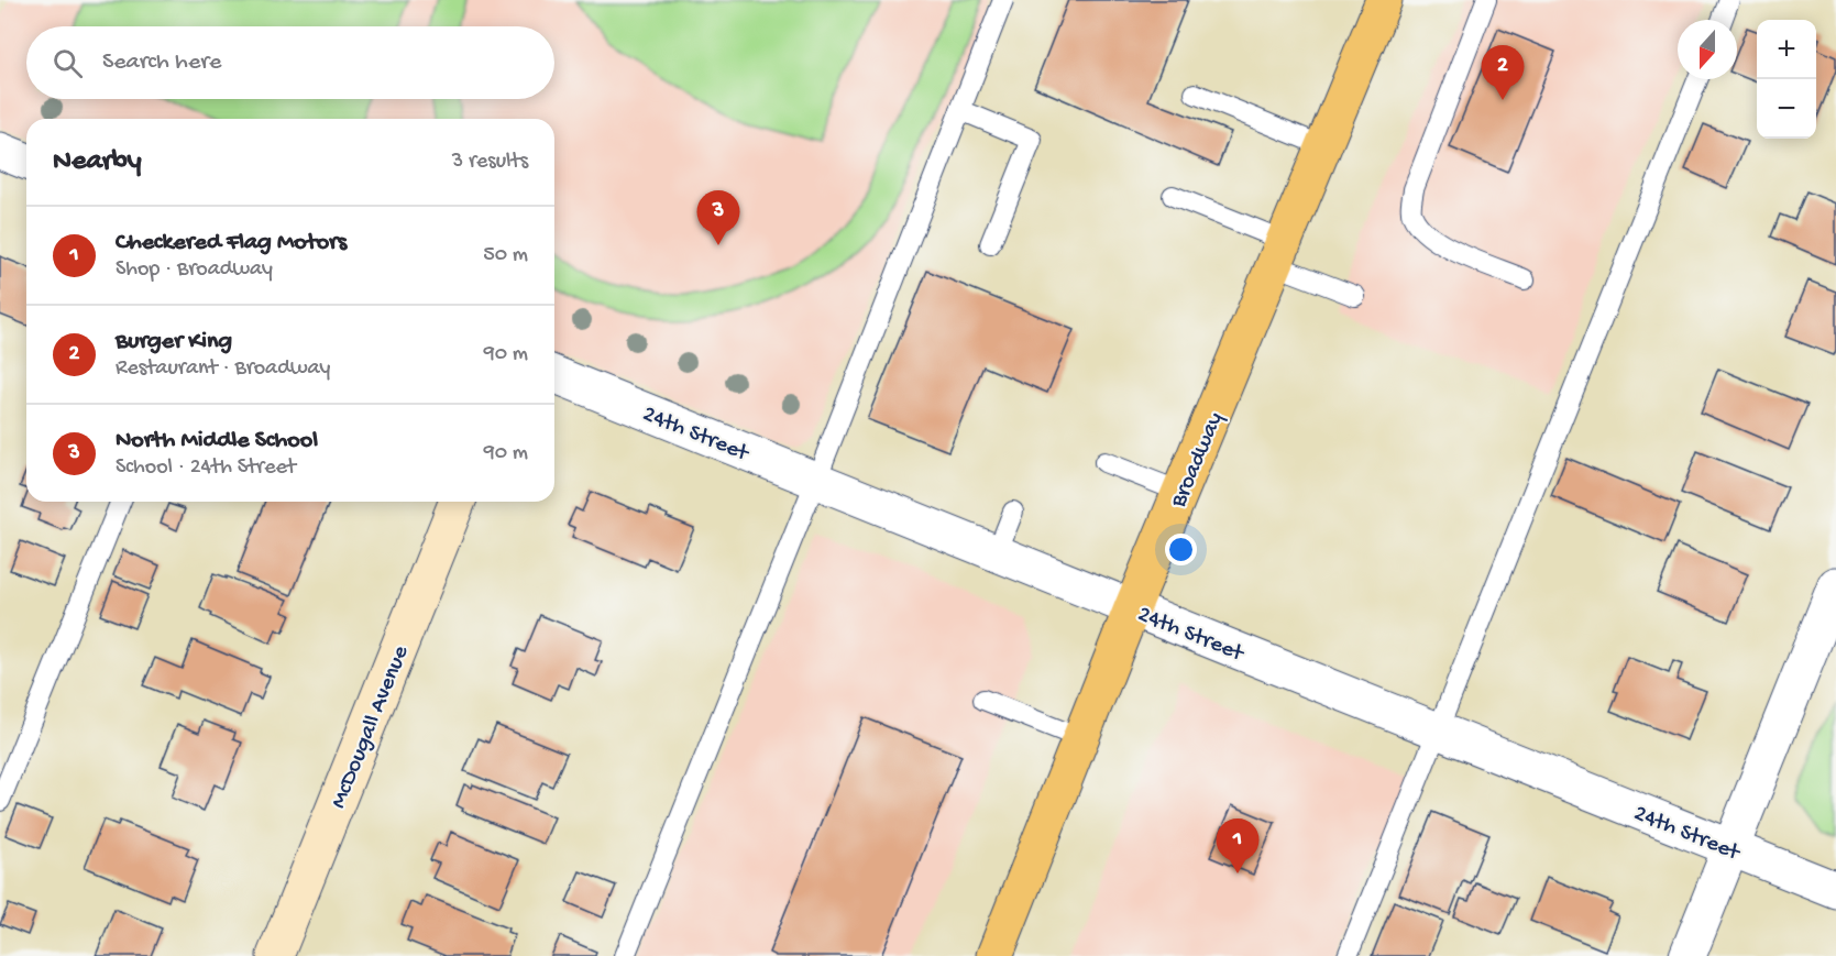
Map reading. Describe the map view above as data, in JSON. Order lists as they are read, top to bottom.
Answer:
{
  "streets": {
    "main road": ["Broadway"],
    "street": ["24th Street", "McDougall Avenue"]
  },
  "crossings": [
    ["24th Street", "Broadway"]
  ],
  "north": "bottom",
  "page": {
    "map_buttons": ["+", "−"],
    "search": "Search here",
    "pins": ["2", "3", "1"],
    "heading": ["Nearby", "3 results"],
    "list": [
      {
        "mark": "1",
        "name": "Checkered Flag Motors",
        "note": "Shop · Broadway",
        "value": "50 m"
      },
      {
        "mark": "2",
        "name": "Burger King",
        "note": "Restaurant · Broadway",
        "value": "90 m"
      },
      {
        "mark": "3",
        "name": "North Middle School",
        "note": "School · 24th Street",
        "value": "90 m"
      }
    ]
  }
}
